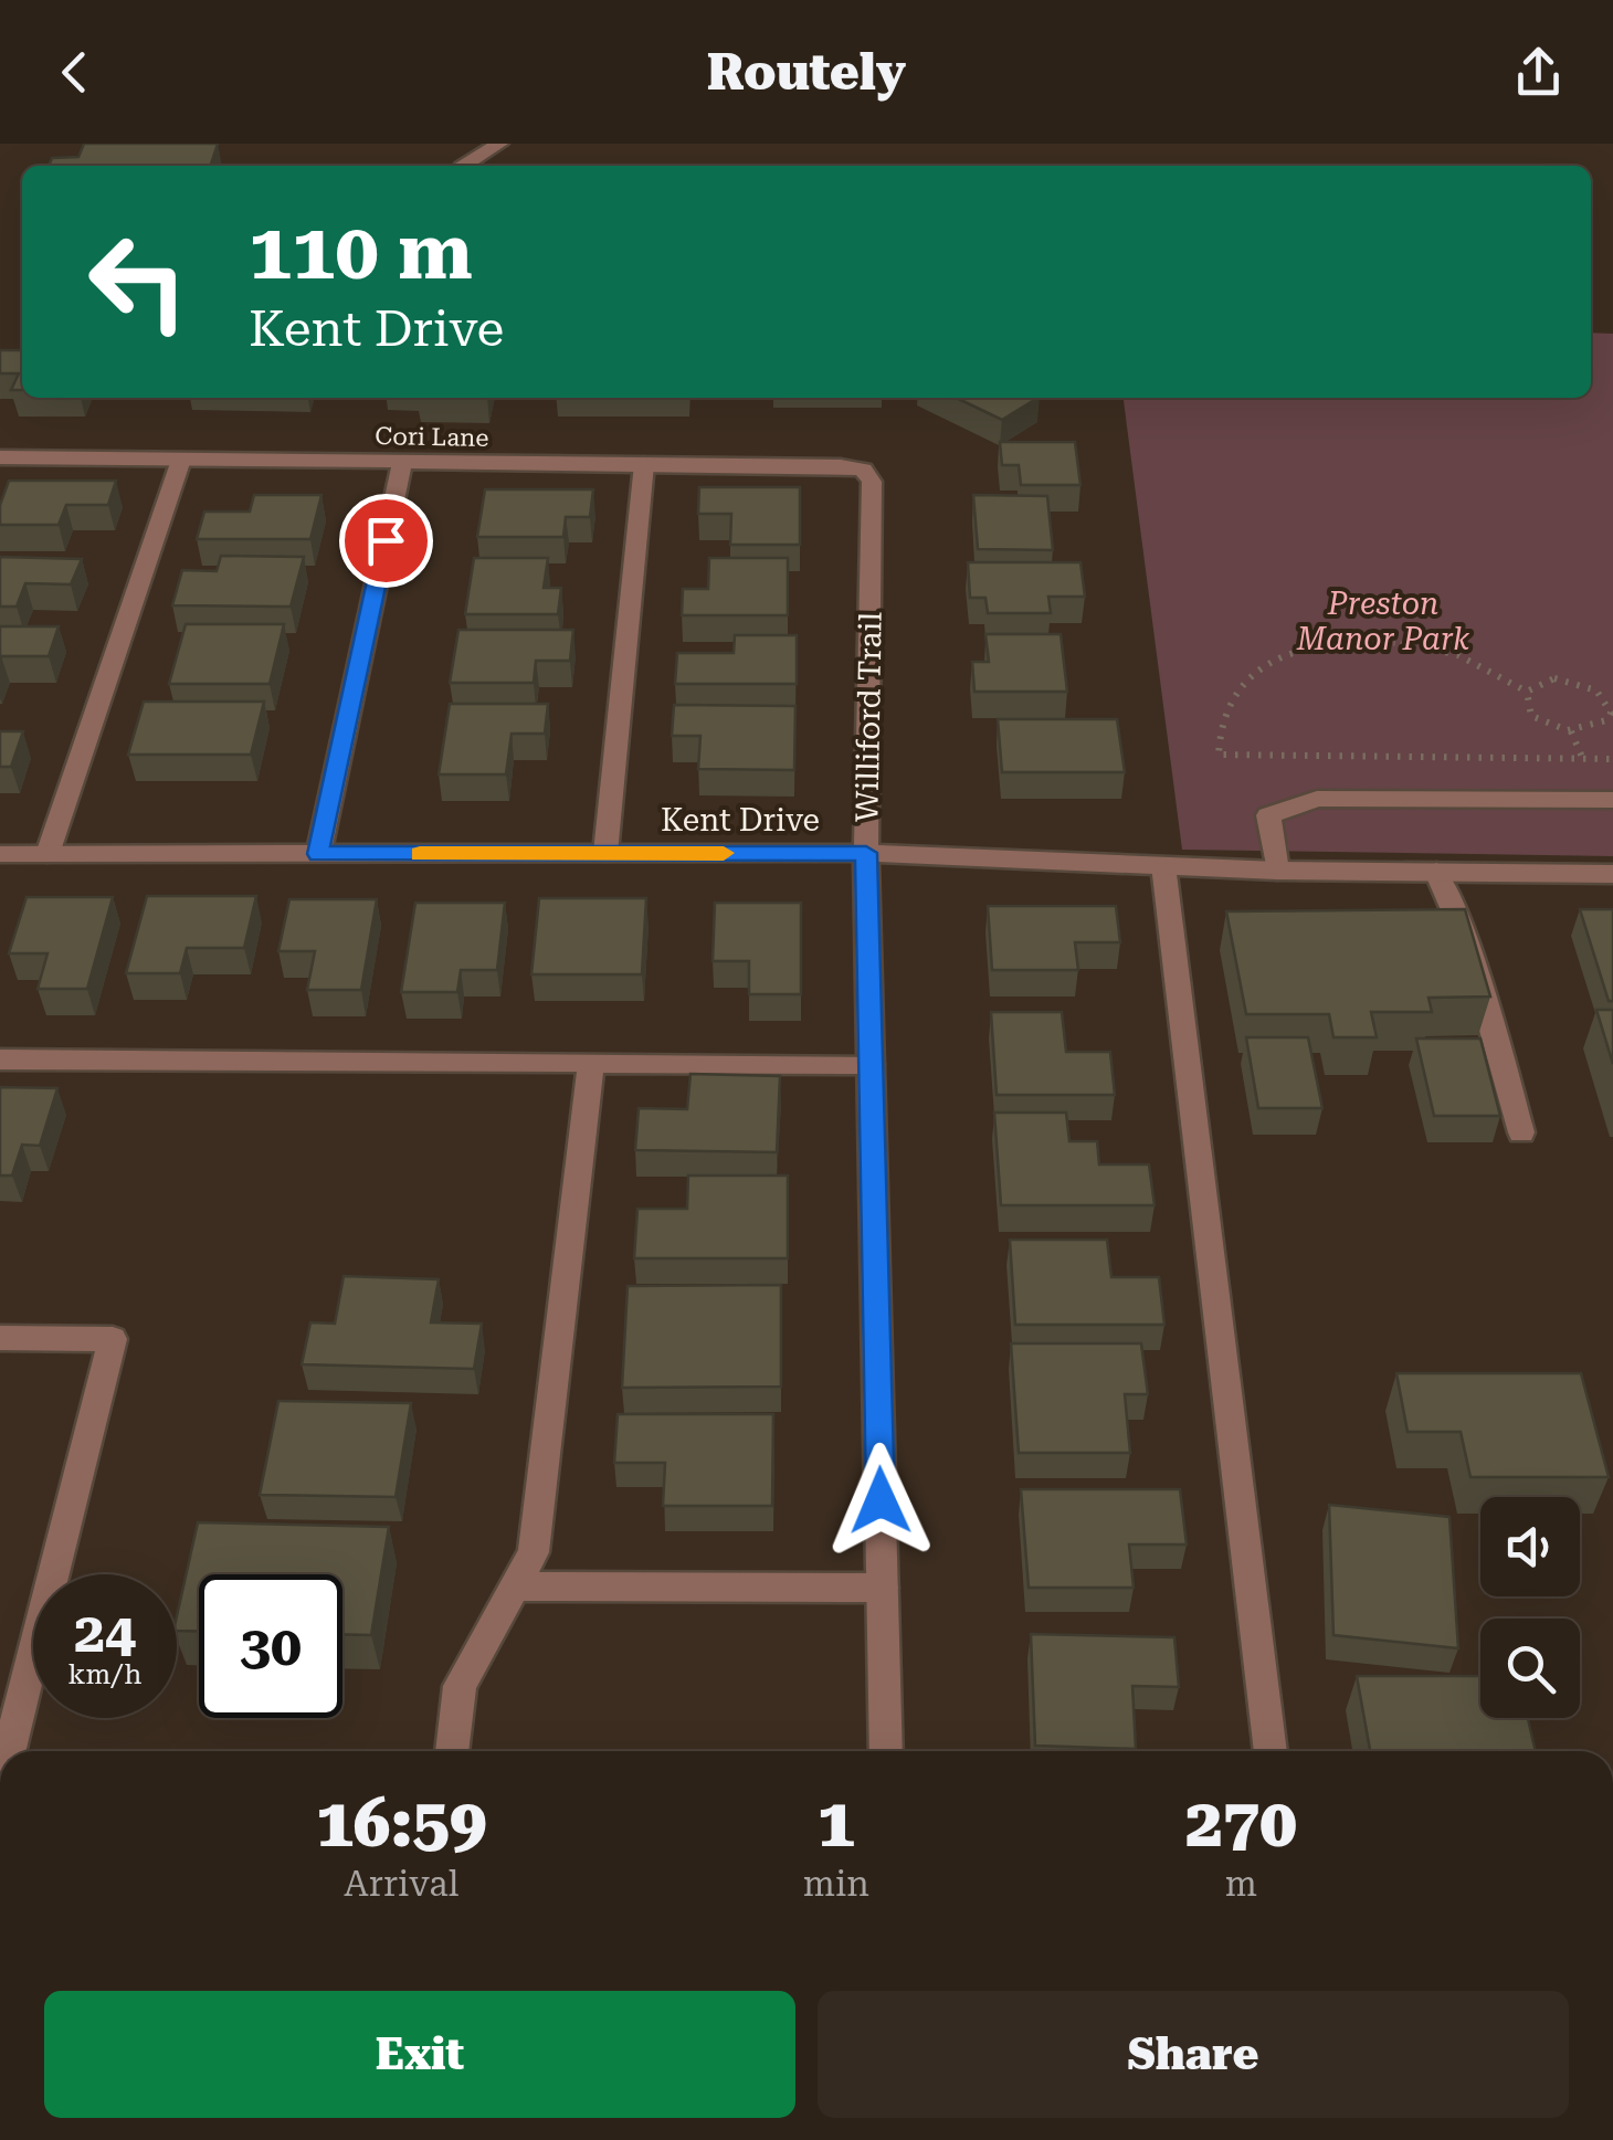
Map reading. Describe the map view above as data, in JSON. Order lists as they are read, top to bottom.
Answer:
{
  "streets": {
    "street": ["Cori Lane", "Williford Trail", "Kent Drive"]
  },
  "crossings": [
    ["Cori Lane", "Williford Trail"],
    ["Williford Trail", "Kent Drive"]
  ],
  "parks": ["Preston Manor Park"],
  "page": {
    "header": "Routely",
    "turn": ["110 m", "Kent Drive"],
    "speed": "24 km/h",
    "limit": "30",
    "eta": [
      "16:59",
      "Arrival",
      "1",
      "min",
      "270",
      "m"
    ],
    "buttons": ["Exit", "Share"]
  }
}
